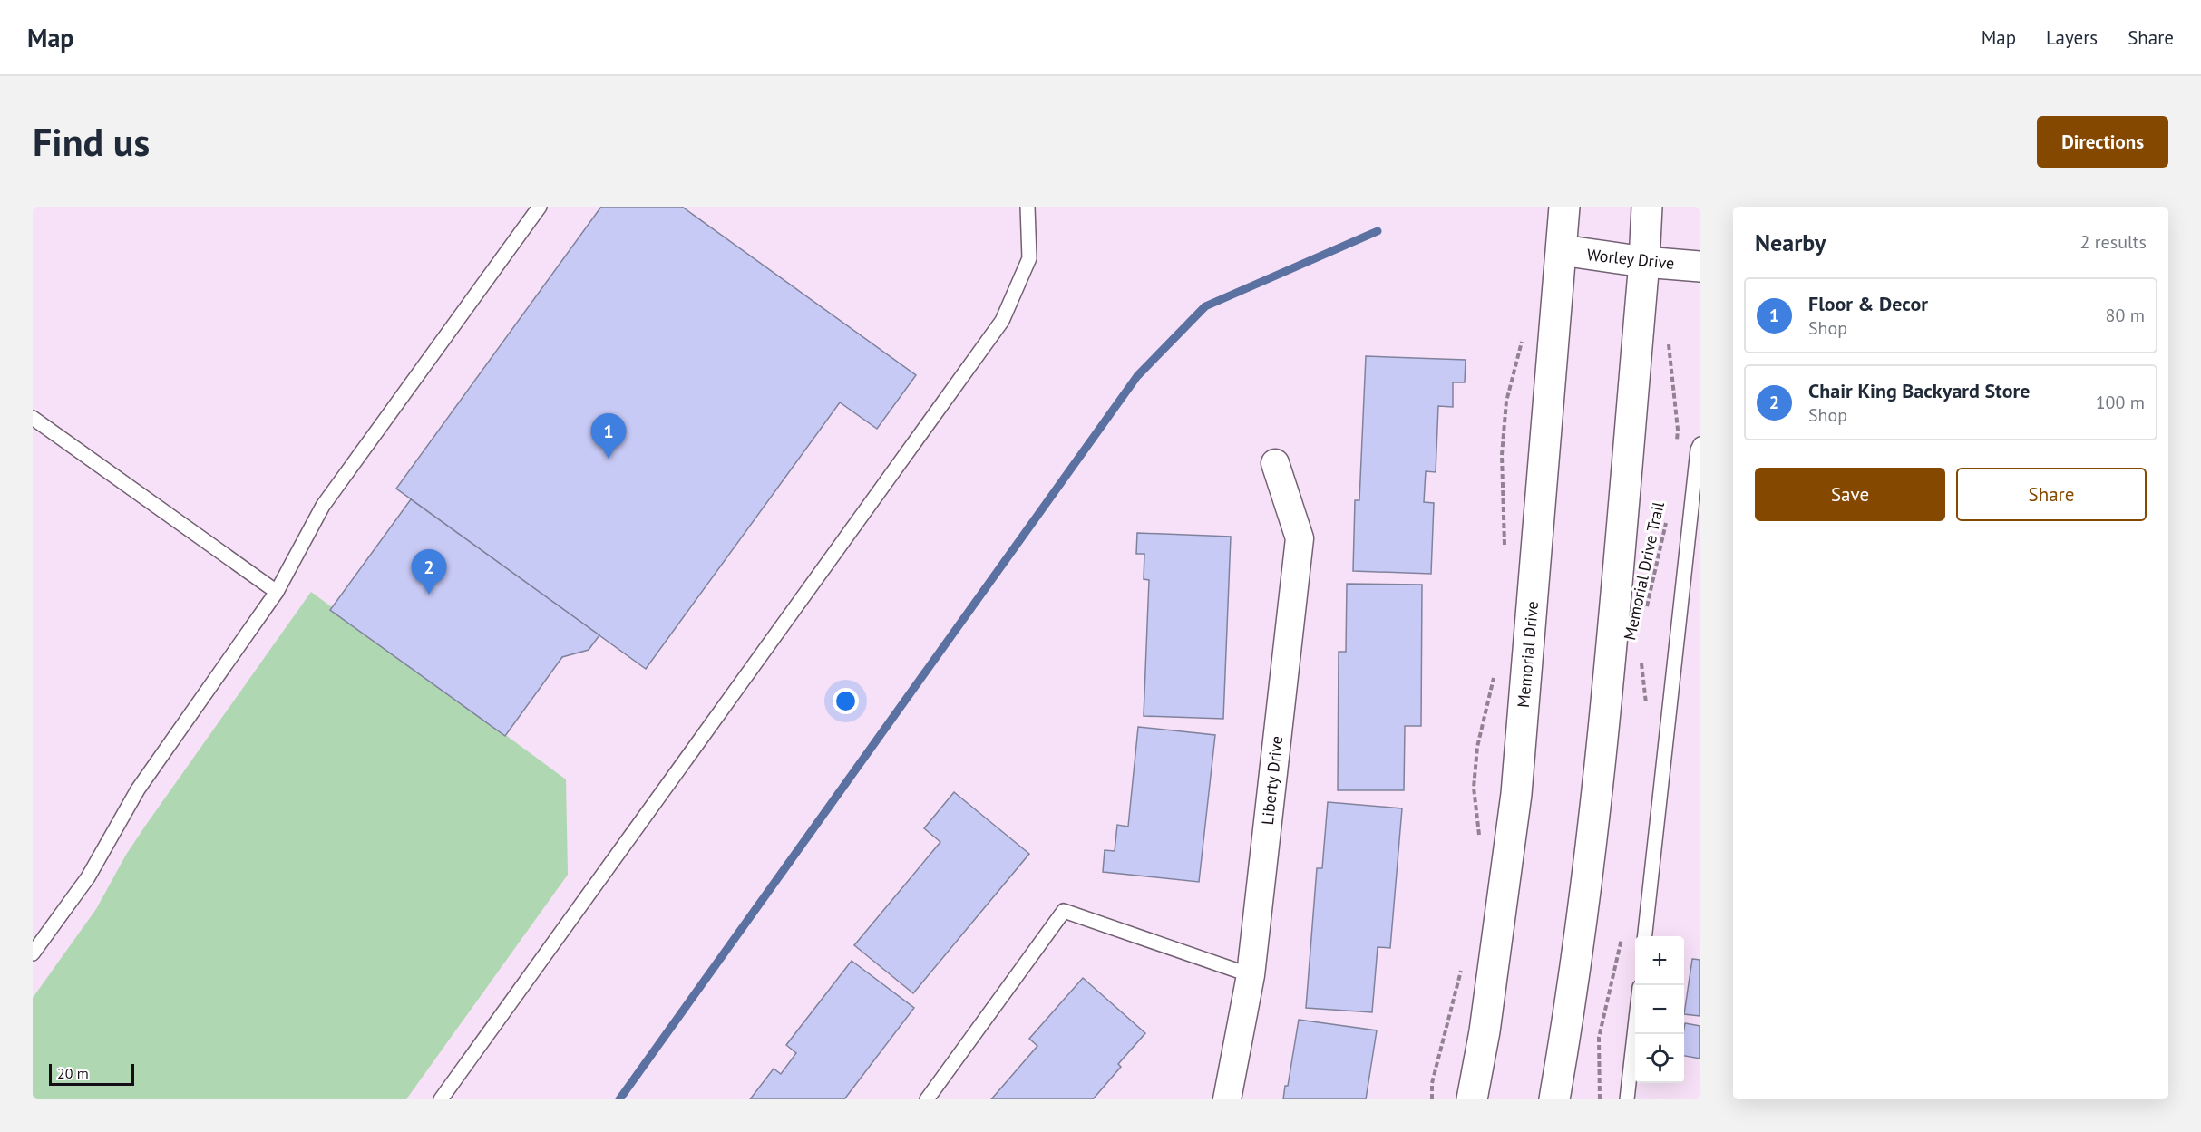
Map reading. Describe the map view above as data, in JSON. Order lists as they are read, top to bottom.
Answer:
{
  "streets": {
    "street": ["Worley Drive", "Memorial Drive", "Liberty Drive"],
    "path": ["Memorial Drive Trail"]
  },
  "crossings": [
    ["Worley Drive", "Memorial Drive"]
  ],
  "scale_bar": "20 m",
  "page": {
    "header": "Map",
    "nav": ["Map", "Layers", "Share"],
    "buttons": [
      "Directions",
      ["Save", "Share"]
    ],
    "title": "Find us",
    "heading": ["Nearby", "2 results"],
    "list": [
      {
        "mark": "1",
        "name": "Floor & Decor",
        "note": "Shop",
        "value": "80 m"
      },
      {
        "mark": "2",
        "name": "Chair King Backyard Store",
        "note": "Shop",
        "value": "100 m"
      }
    ],
    "pins": ["1", "2"],
    "map_buttons": ["+", "−"],
    "scale": "20 m"
  }
}
